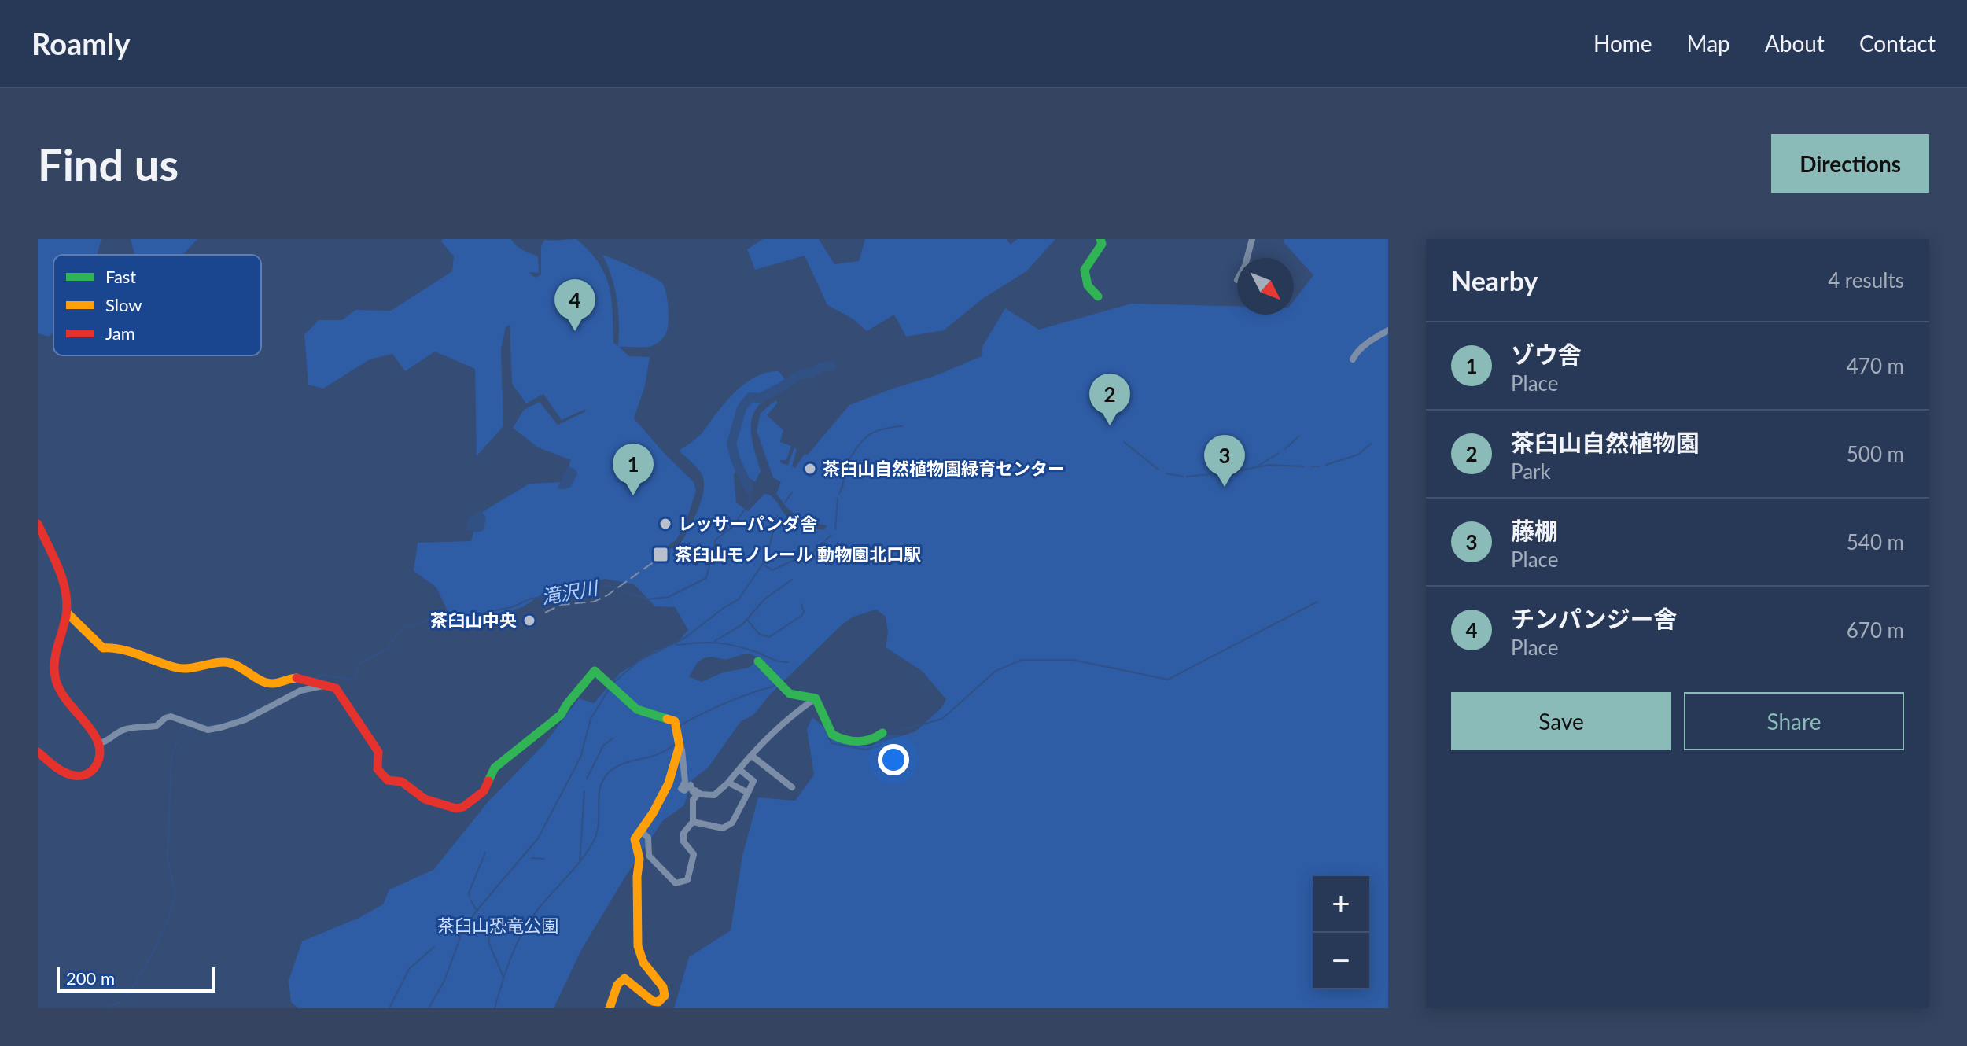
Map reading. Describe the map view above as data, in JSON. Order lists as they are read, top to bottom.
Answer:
{
  "water": ["滝沢川"],
  "parks": ["茶臼山恐竜公園"],
  "places": {
    "other": ["茶臼山自然植物園緑育センター", "レッサーパンダ舎", "茶臼山中央"],
    "transit": ["茶臼山モノレール 動物園北口駅"]
  },
  "legend": ["Fast", "Slow", "Jam"],
  "scale_bar": "200 m",
  "north": "bottom right",
  "page": {
    "header": "Roamly",
    "nav": [
      "Home",
      "Map",
      "About",
      "Contact"
    ],
    "buttons": [
      "Directions",
      ["Save", "Share"]
    ],
    "title": "Find us",
    "heading": ["Nearby", "4 results"],
    "pins": [
      "4",
      "2",
      "3",
      "1"
    ],
    "list": [
      {
        "mark": "1",
        "name": "ゾウ舎",
        "note": "Place",
        "value": "470 m"
      },
      {
        "mark": "2",
        "name": "茶臼山自然植物園",
        "note": "Park",
        "value": "500 m"
      },
      {
        "mark": "3",
        "name": "藤棚",
        "note": "Place",
        "value": "540 m"
      },
      {
        "mark": "4",
        "name": "チンパンジー舎",
        "note": "Place",
        "value": "670 m"
      }
    ],
    "map_buttons": ["+", "−"],
    "scale": "200 m"
  }
}
